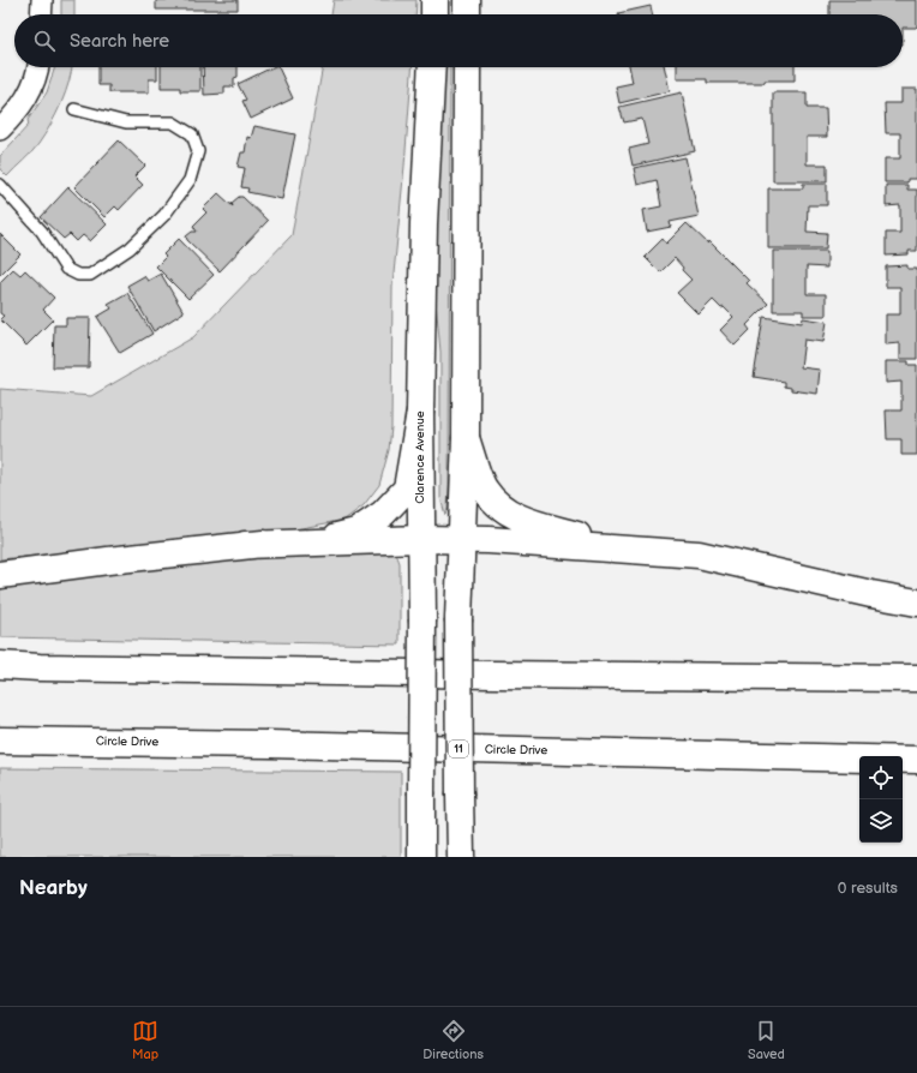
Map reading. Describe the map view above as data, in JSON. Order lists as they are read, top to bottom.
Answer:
{
  "streets": {
    "main road": ["Clarence Avenue", "Circle Drive", "11"]
  },
  "page": {
    "search": "Search here",
    "heading": ["Nearby", "0 results"],
    "nav": ["Map", "Directions", "Saved"]
  }
}
